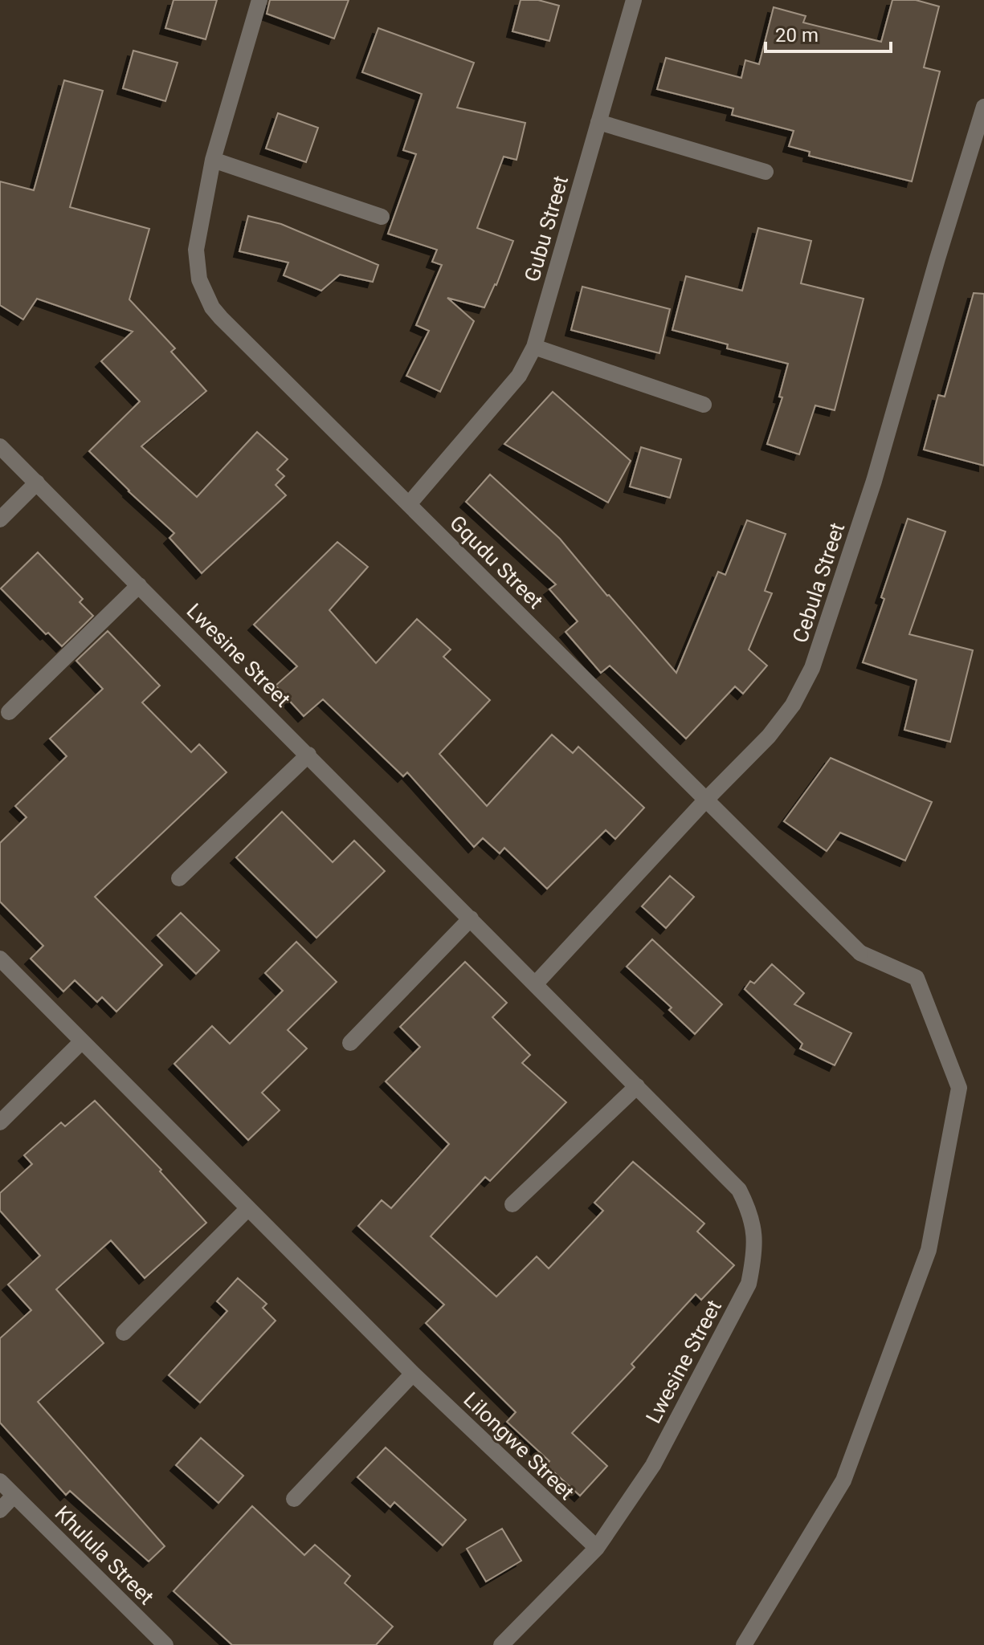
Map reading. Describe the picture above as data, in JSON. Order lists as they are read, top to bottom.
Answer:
{
  "streets": {
    "street": [
      "Gubu Street",
      "Gqudu Street",
      "Cebula Street",
      "Lwesine Street",
      "Lilongwe Street",
      "Khulula Street"
    ]
  },
  "crossings": [
    ["Gubu Street", "Gqudu Street"],
    ["Gqudu Street", "Cebula Street"],
    ["Cebula Street", "Lwesine Street"],
    ["Lwesine Street", "Lilongwe Street"]
  ],
  "scale_bar": "20 m"
}
